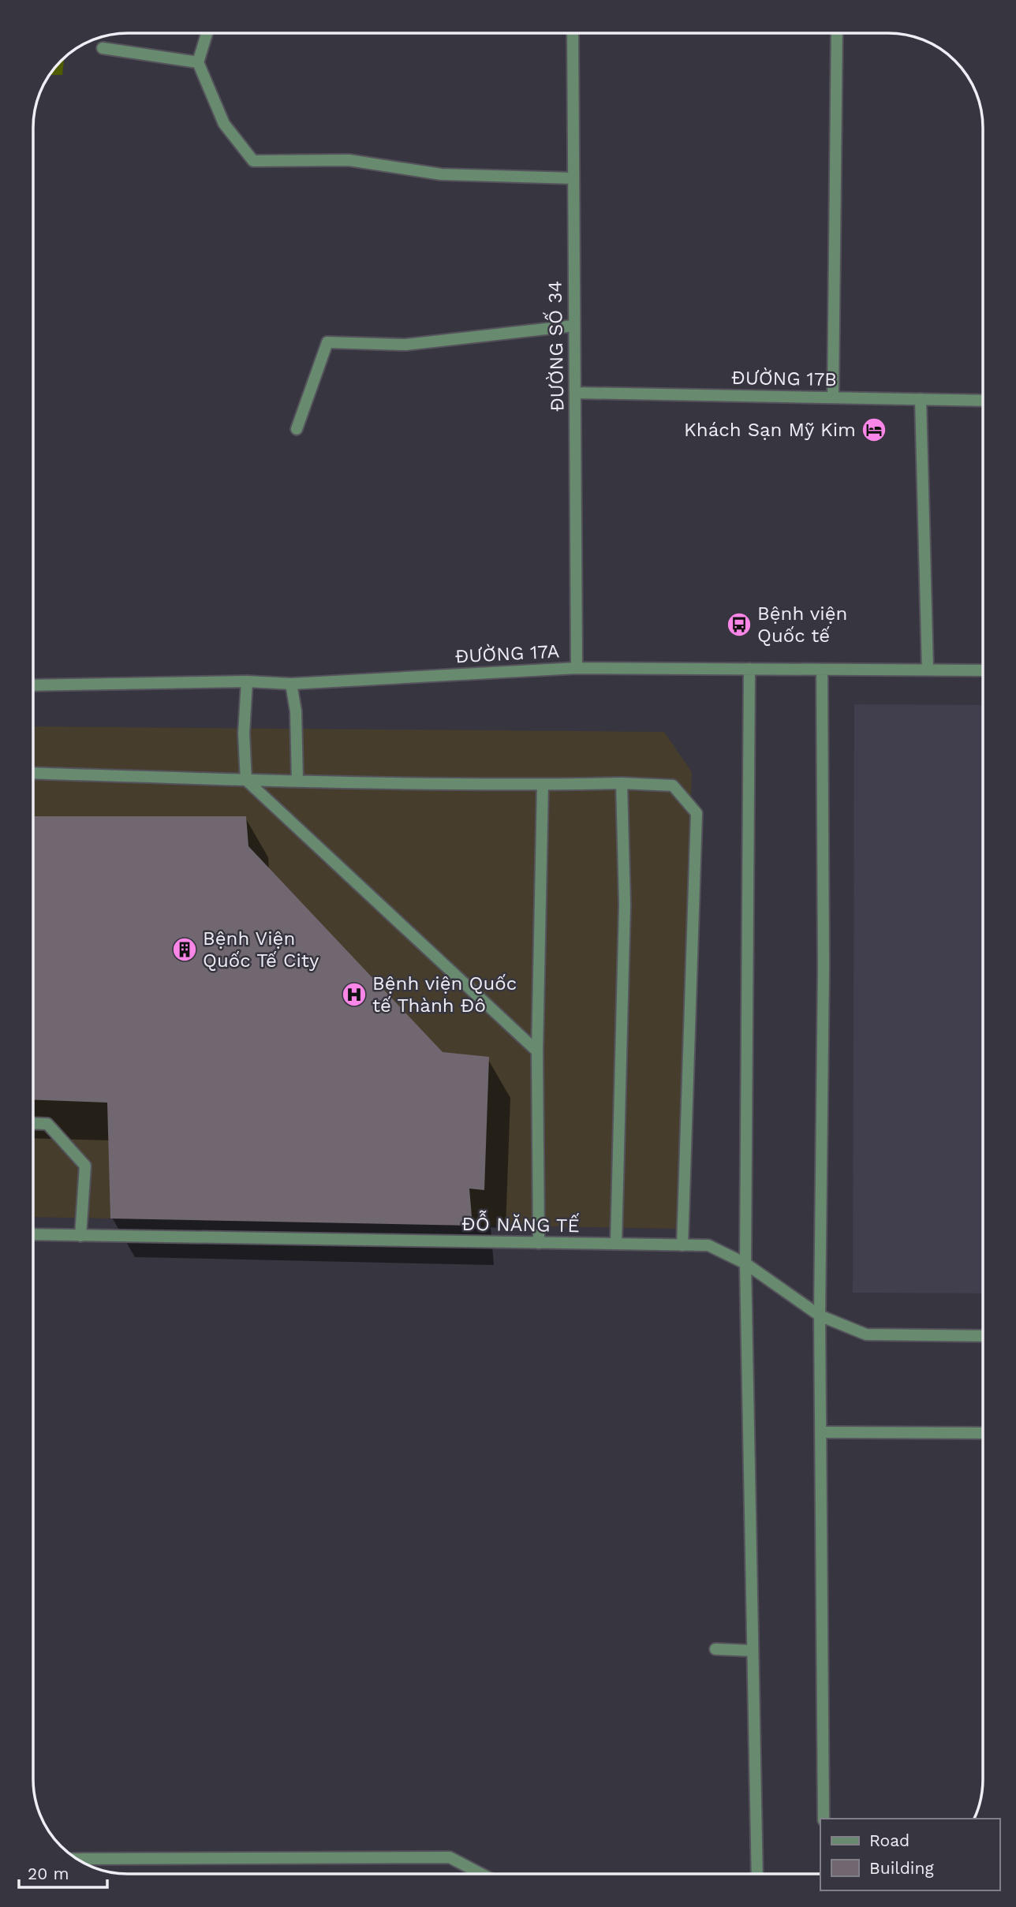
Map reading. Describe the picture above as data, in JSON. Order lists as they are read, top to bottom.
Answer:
{
  "streets": {
    "street": [
      "ĐƯỜNG SỐ 34",
      "ĐƯỜNG 17B",
      "ĐƯỜNG 17A",
      "ĐỖ NĂNG TẾ"
    ]
  },
  "crossings": [
    ["ĐƯỜNG SỐ 34", "ĐƯỜNG 17B"],
    ["ĐƯỜNG SỐ 34", "ĐƯỜNG 17A"]
  ],
  "places": {
    "hotel": ["Khách Sạn Mỹ Kim"],
    "bus stop": ["Bệnh viện Quốc tế"],
    "building": ["Bệnh Viện Quốc Tế City"],
    "hospital": ["Bệnh viện Quốc tế Thành Đô"]
  },
  "legend": ["Road", "Building"],
  "scale_bar": "20 m"
}
